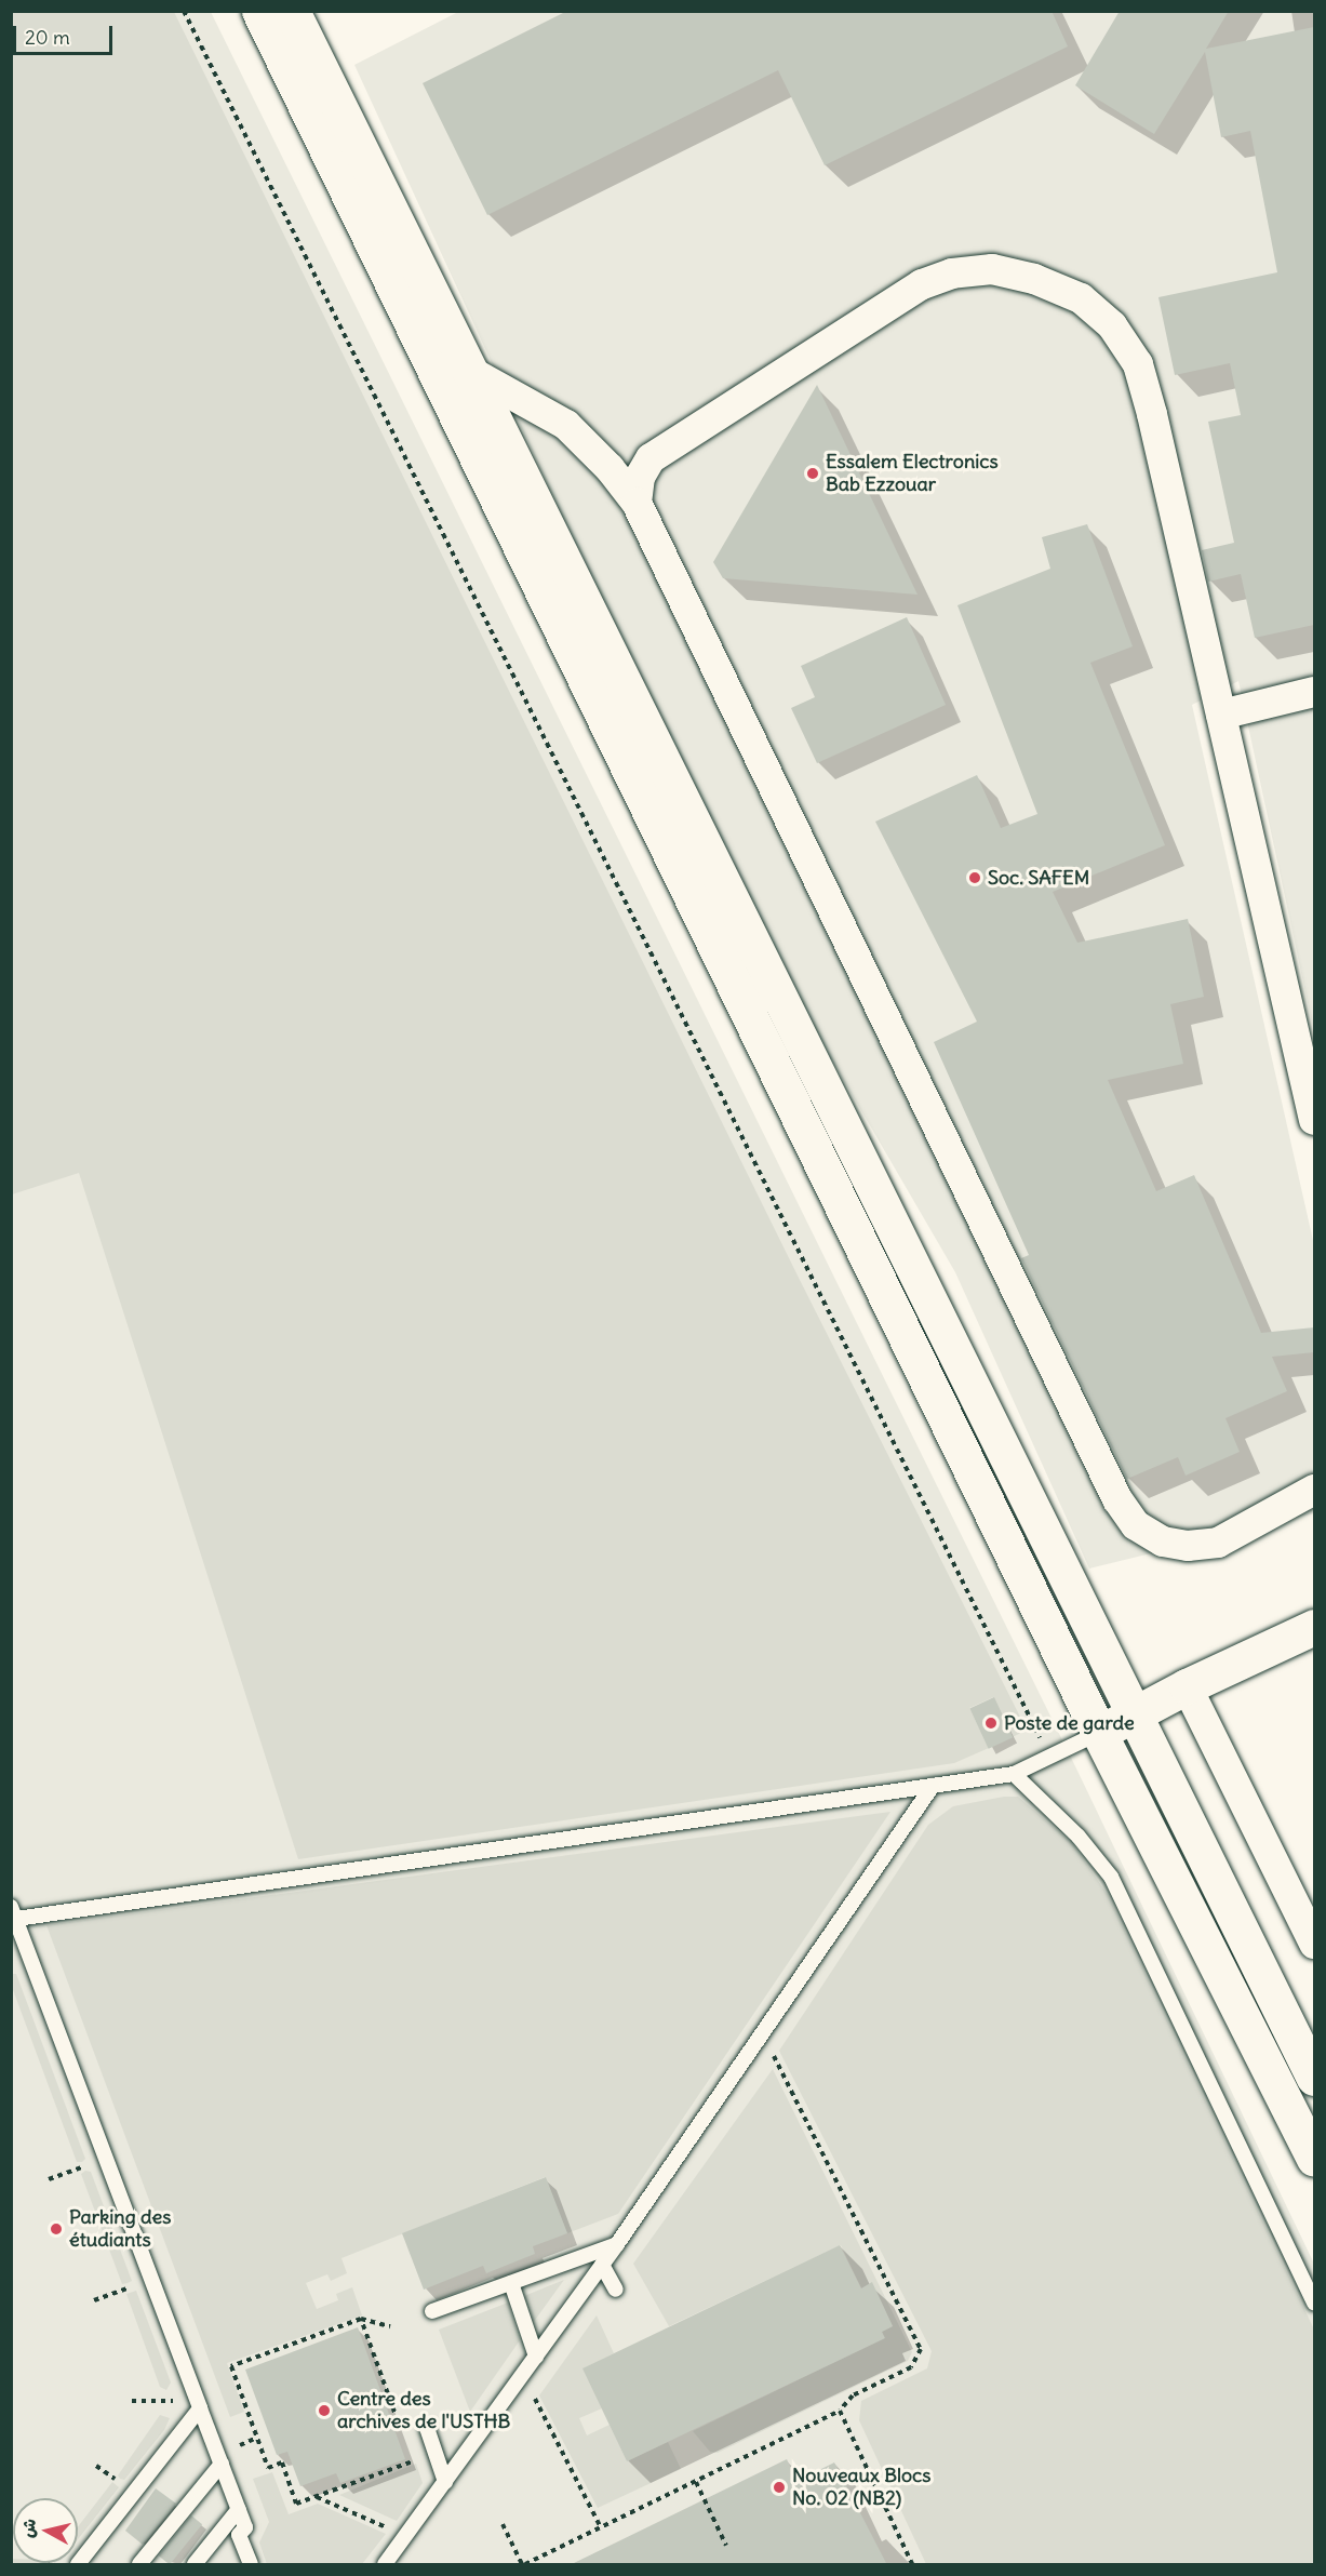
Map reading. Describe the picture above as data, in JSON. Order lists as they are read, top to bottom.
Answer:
{
  "places": [
    "Essalem Electronics Bab Ezzouar",
    "Soc. SAFEM",
    "Poste de garde",
    "Parking des étudiants",
    "Centre des archives de l'USTHB",
    "Nouveaux Blocs No. 02 (NB2)"
  ],
  "scale_bar": "20 m",
  "north": "left"
}
